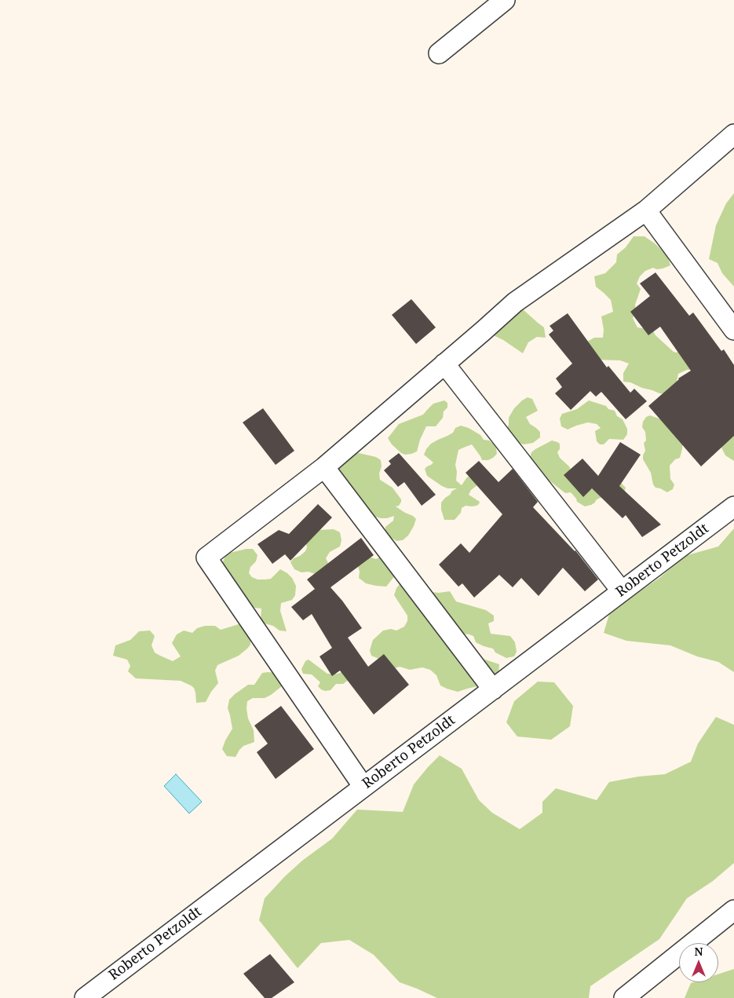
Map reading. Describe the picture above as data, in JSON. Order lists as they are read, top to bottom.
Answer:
{
  "streets": {
    "street": ["Roberto Petzoldt"]
  },
  "north": "top"
}
